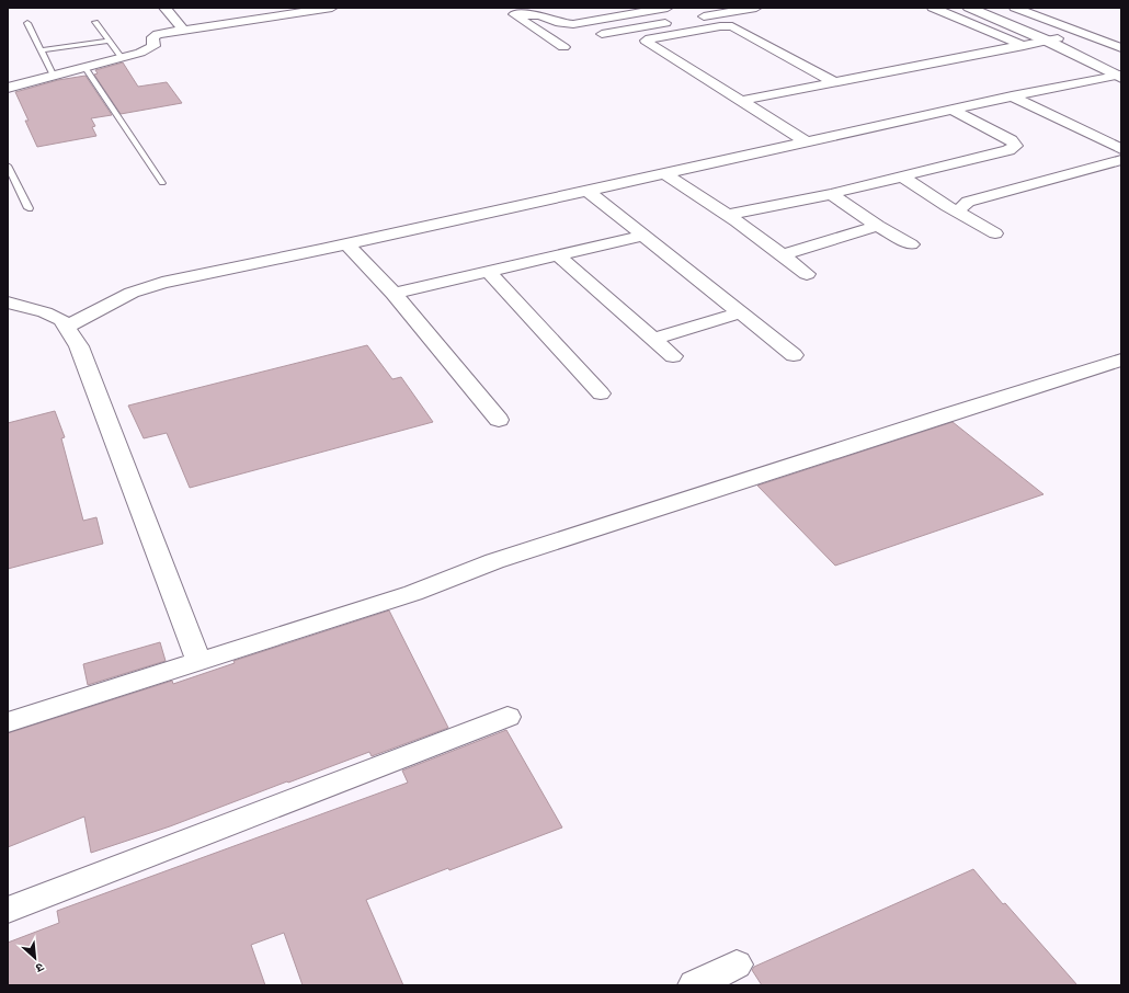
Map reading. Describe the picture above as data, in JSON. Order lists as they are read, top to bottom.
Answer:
{
  "north": "bottom right"
}
